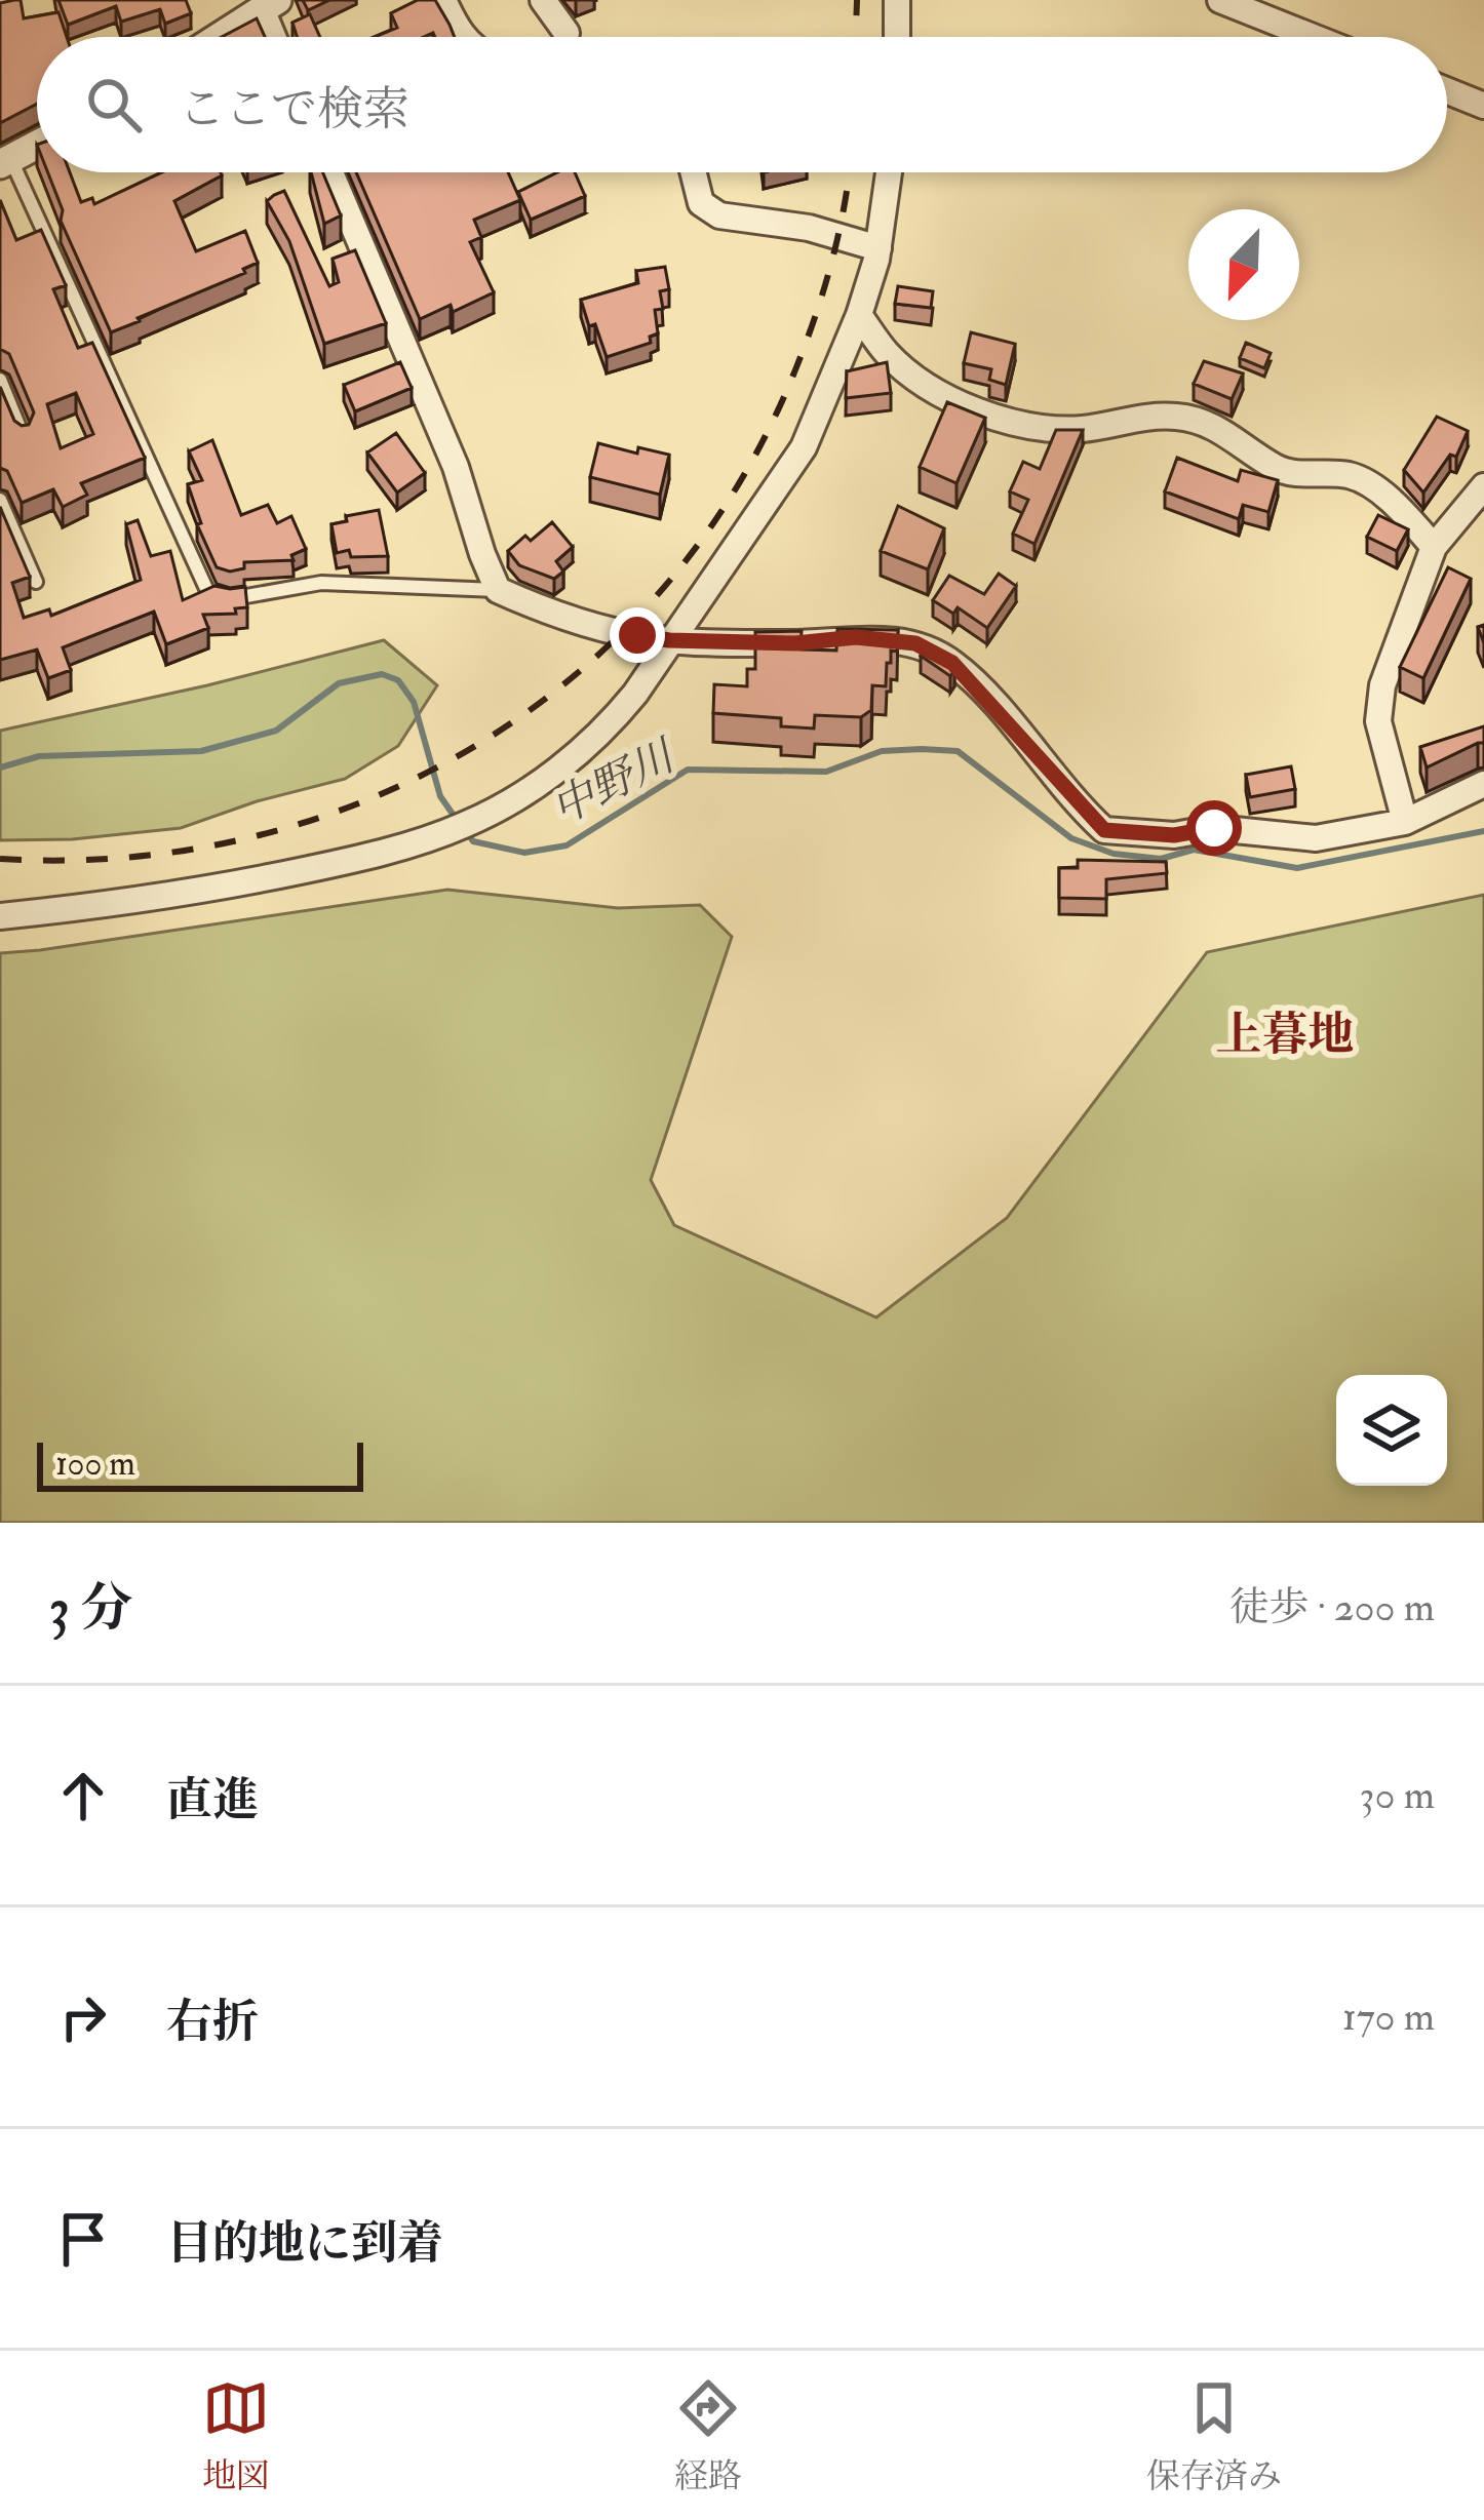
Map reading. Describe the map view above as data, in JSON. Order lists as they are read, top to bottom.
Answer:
{
  "districts": ["上暮地"],
  "water": ["中野川"],
  "scale_bar": "100 m",
  "north": "bottom left",
  "page": {
    "search": "ここで検索",
    "scale": "100 m",
    "heading": ["3 分", "徒歩 · 200 m"],
    "list": [
      ["直進", "30 m"],
      ["右折", "170 m"],
      "目的地に到着"
    ],
    "nav": ["地図", "経路", "保存済み"]
  }
}
